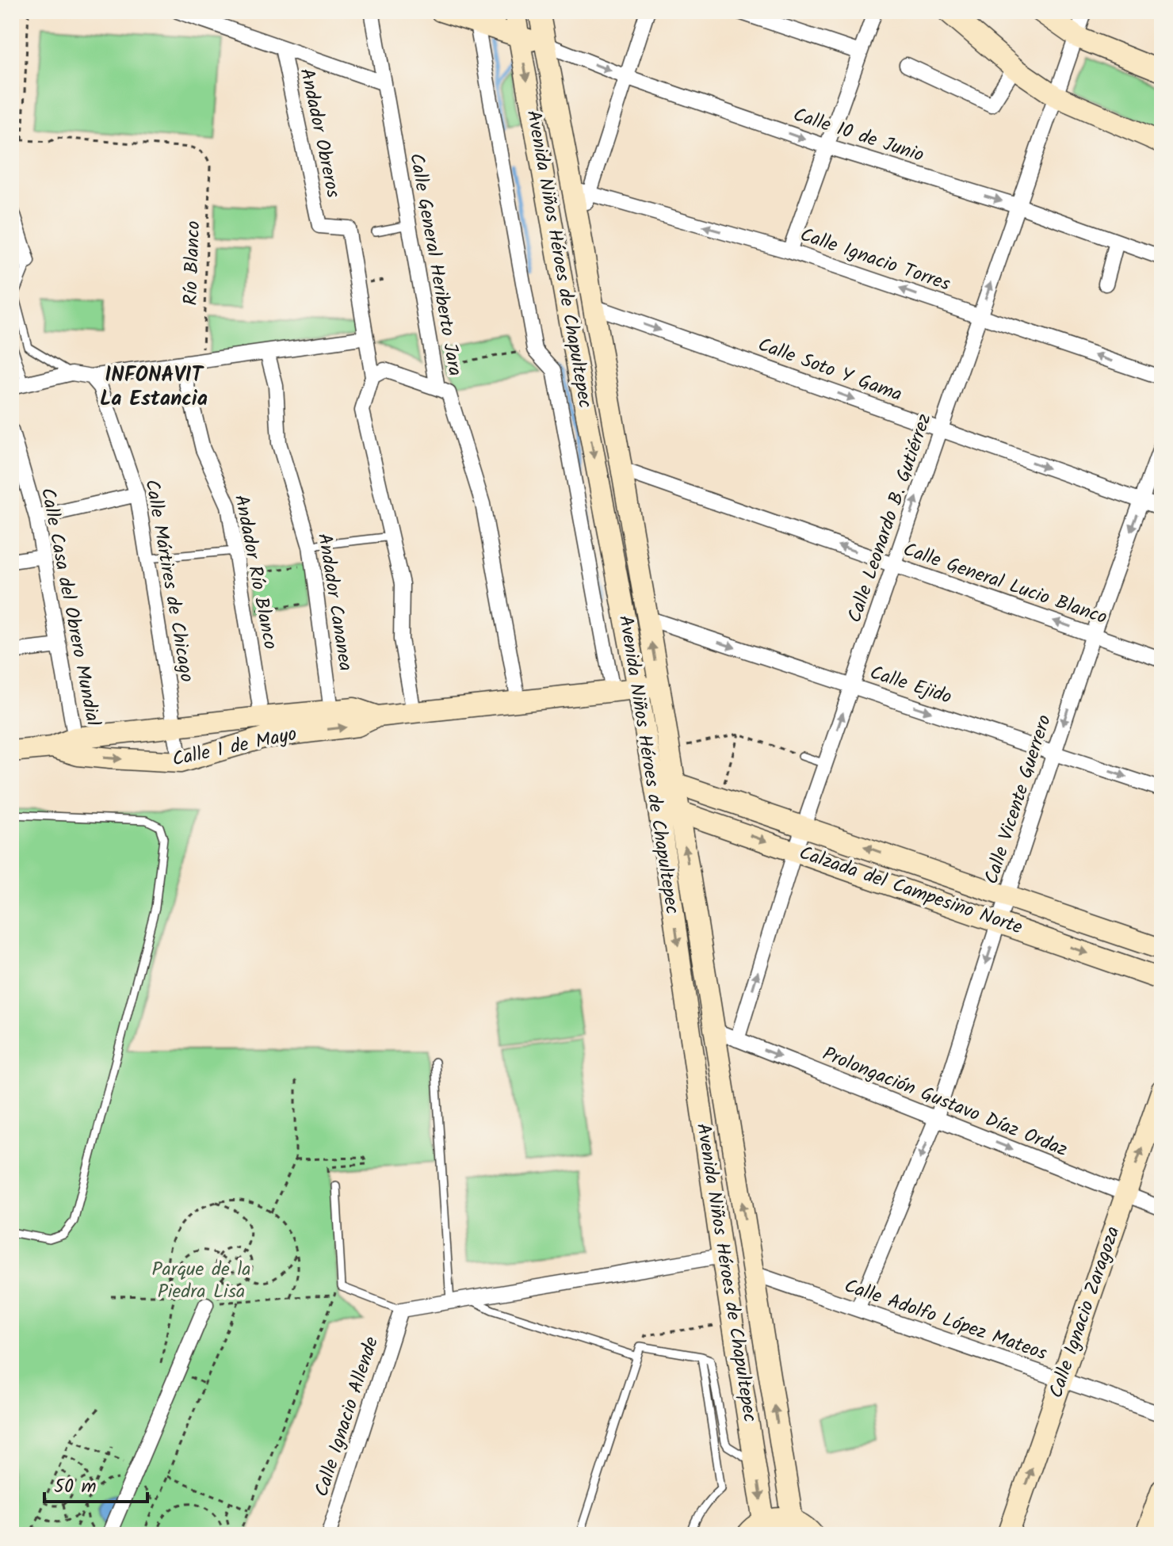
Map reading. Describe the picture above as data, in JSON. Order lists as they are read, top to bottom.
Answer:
{
  "streets": {
    "main road": [
      "Avenida Niños Héroes de Chapultepec",
      "Calle 1 de Mayo",
      "Calzada del Campesino Norte",
      "Calle Ignacio Zaragoza"
    ],
    "street": [
      "Andador Obreros",
      "Calle 10 de Junio",
      "Calle Ignacio Torres",
      "Calle General Heriberto Jara",
      "Calle Soto Y Gama",
      "Calle Leonardo B. Gutiérrez",
      "Andador Río Blanco",
      "Calle Mártires de Chicago",
      "Calle General Lucio Blanco",
      "Andador Cananea",
      "Calle Casa del Obrero Mundial",
      "Calle Ejido",
      "Calle Vicente Guerrero",
      "Prolongación Gustavo Díaz Ordaz",
      "Calle Adolfo López Mateos",
      "Calle Ignacio Allende"
    ],
    "path": ["Río Blanco"]
  },
  "crossings": [
    ["Calle 10 de Junio", "Avenida Niños Héroes de Chapultepec"],
    ["Calle 10 de Junio", "Calle Leonardo B. Gutiérrez"],
    ["Avenida Niños Héroes de Chapultepec", "Calle Ignacio Torres"],
    ["Avenida Niños Héroes de Chapultepec", "Calle Soto Y Gama"],
    ["Avenida Niños Héroes de Chapultepec", "Calle General Lucio Blanco"],
    ["Avenida Niños Héroes de Chapultepec", "Calle Ejido"],
    ["Avenida Niños Héroes de Chapultepec", "Calle 1 de Mayo"],
    ["Avenida Niños Héroes de Chapultepec", "Calzada del Campesino Norte"],
    ["Avenida Niños Héroes de Chapultepec", "Prolongación Gustavo Díaz Ordaz"],
    ["Avenida Niños Héroes de Chapultepec", "Calle Adolfo López Mateos"],
    ["Calle Ignacio Torres", "Calle Leonardo B. Gutiérrez"],
    ["Calle General Heriberto Jara", "Calle 1 de Mayo"],
    ["Calle Soto Y Gama", "Calle Leonardo B. Gutiérrez"],
    ["Calle Soto Y Gama", "Calle Vicente Guerrero"],
    ["Calle Leonardo B. Gutiérrez", "Calle General Lucio Blanco"],
    ["Calle Leonardo B. Gutiérrez", "Calle Ejido"],
    ["Calle Leonardo B. Gutiérrez", "Calzada del Campesino Norte"],
    ["Calle Leonardo B. Gutiérrez", "Prolongación Gustavo Díaz Ordaz"],
    ["Andador Río Blanco", "Calle 1 de Mayo"],
    ["Calle Mártires de Chicago", "Calle 1 de Mayo"],
    ["Calle General Lucio Blanco", "Calle Vicente Guerrero"],
    ["Andador Cananea", "Calle 1 de Mayo"],
    ["Calle Casa del Obrero Mundial", "Calle 1 de Mayo"],
    ["Calle Ejido", "Calle Vicente Guerrero"],
    ["Calle Vicente Guerrero", "Calzada del Campesino Norte"],
    ["Calle Vicente Guerrero", "Prolongación Gustavo Díaz Ordaz"],
    ["Calle Vicente Guerrero", "Calle Adolfo López Mateos"],
    ["Prolongación Gustavo Díaz Ordaz", "Calle Ignacio Zaragoza"],
    ["Calle Ignacio Zaragoza", "Calle Adolfo López Mateos"]
  ],
  "one_way": [
    "Calle 10 de Junio",
    "Calle Ignacio Torres",
    "Calle Soto Y Gama",
    "Calle Leonardo B. Gutiérrez",
    "Calle General Lucio Blanco",
    "Calle Ejido",
    "Calle Vicente Guerrero",
    "Prolongación Gustavo Díaz Ordaz",
    "Calle Ignacio Zaragoza"
  ],
  "districts": ["INFONAVIT La Estancia"],
  "parks": ["Parque de la Piedra Lisa"],
  "scale_bar": "50 m"
}
